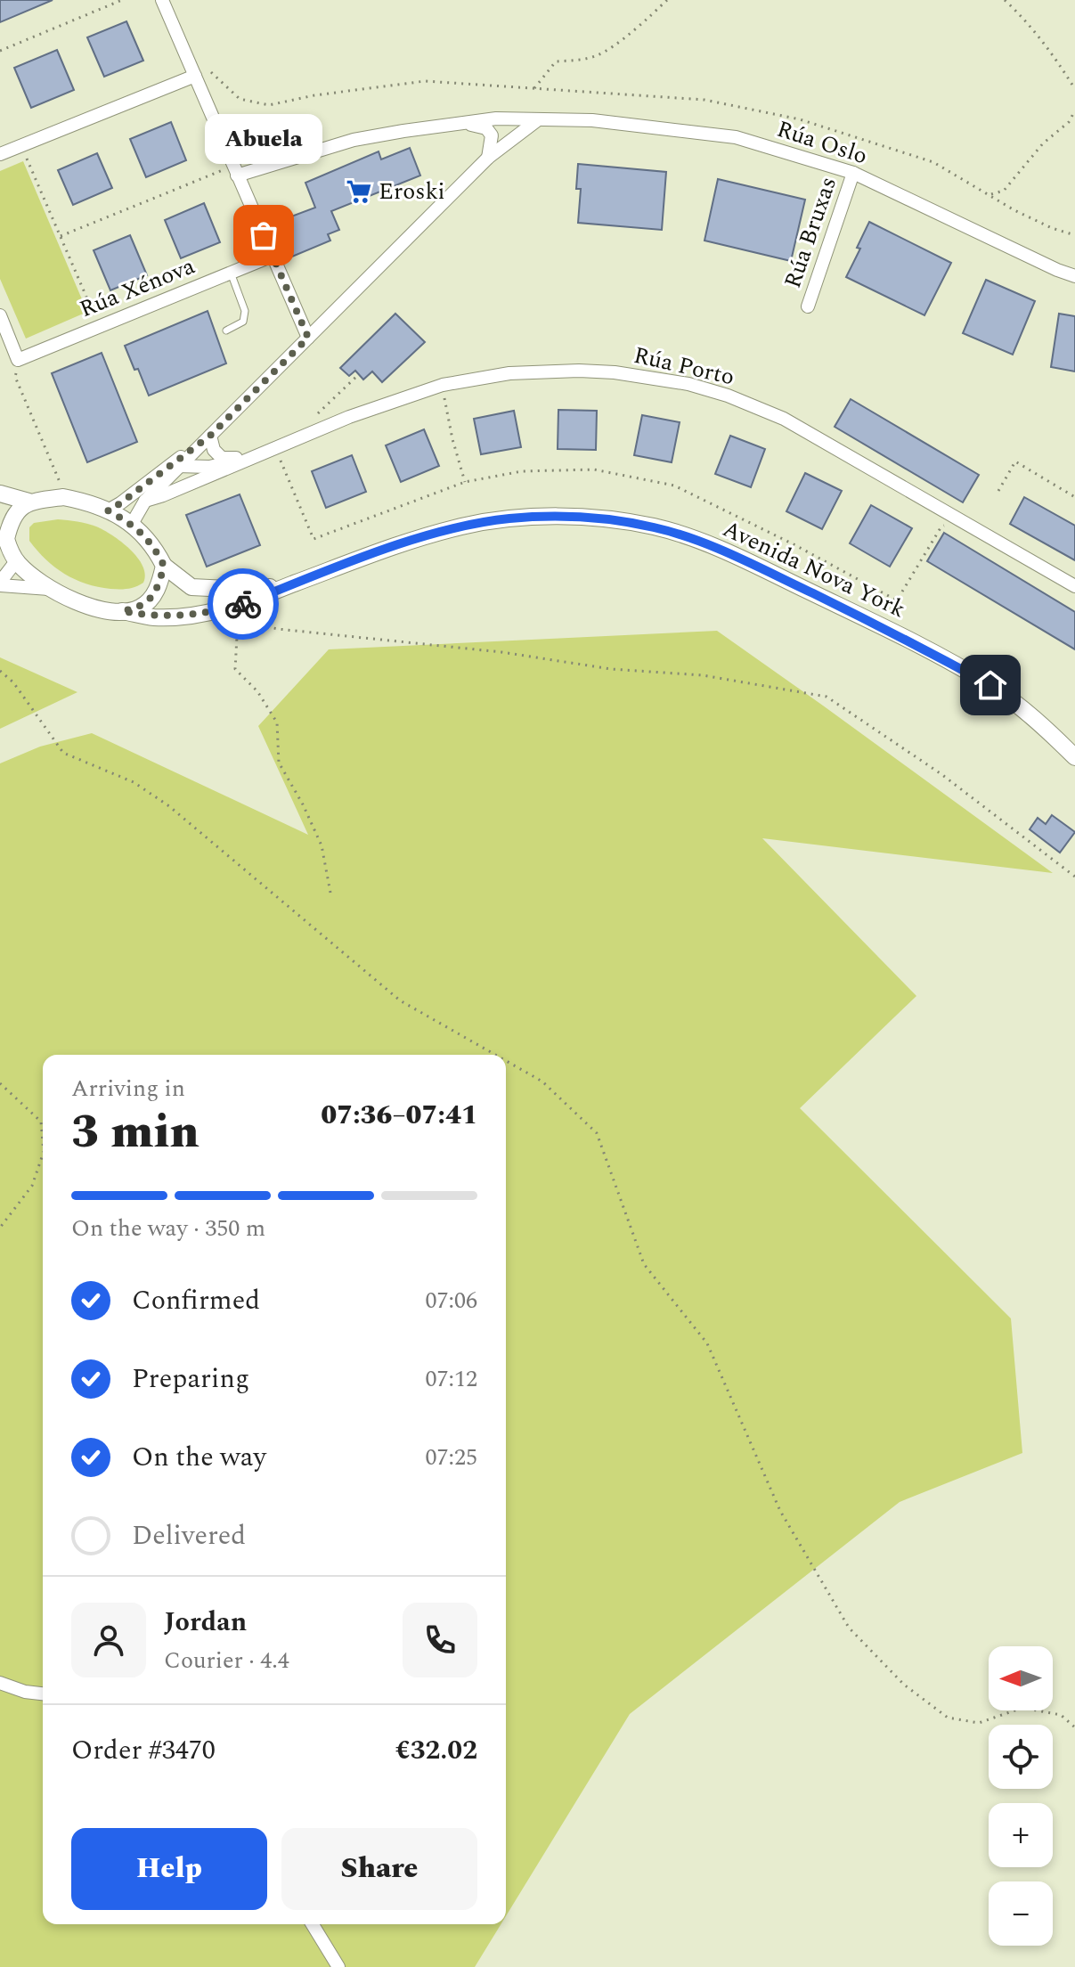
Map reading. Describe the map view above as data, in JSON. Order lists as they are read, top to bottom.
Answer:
{
  "streets": {
    "street": [
      "Rúa Oslo",
      "Rúa Bruxas",
      "Rúa Xénova",
      "Rúa Porto",
      "Avenida Nova York"
    ]
  },
  "crossings": [
    ["Rúa Oslo", "Rúa Bruxas"]
  ],
  "places": {
    "supermarket": ["Eroski"],
    "other": ["Abuela"]
  },
  "north": "left",
  "page": {
    "bubble": "Abuela",
    "heading": ["3 min", "Arriving in", "07:36–07:41"],
    "panel": [
      "Jordan",
      "Courier · 4.4",
      "Order #3470",
      "€32.02"
    ],
    "bar": "On the way · 350 m",
    "list": [
      ["Confirmed", "07:06"],
      ["Preparing", "07:12"],
      ["On the way", "07:25"],
      "Delivered"
    ],
    "map_buttons": ["+", "−"],
    "buttons": ["Help", "Share"]
  }
}
